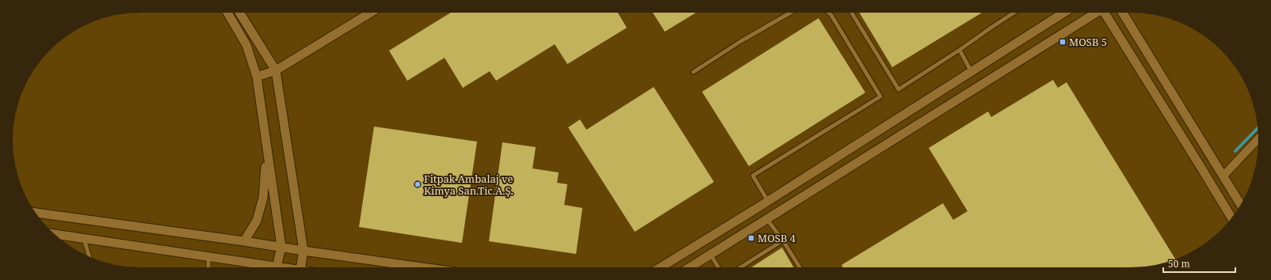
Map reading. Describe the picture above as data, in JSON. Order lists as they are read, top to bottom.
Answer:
{
  "places": {
    "transit": ["MOSB 5", "MOSB 4"],
    "other": ["Fitpak Ambalaj ve Kimya San.Tic.A.Ş."]
  },
  "scale_bar": "50 m"
}
